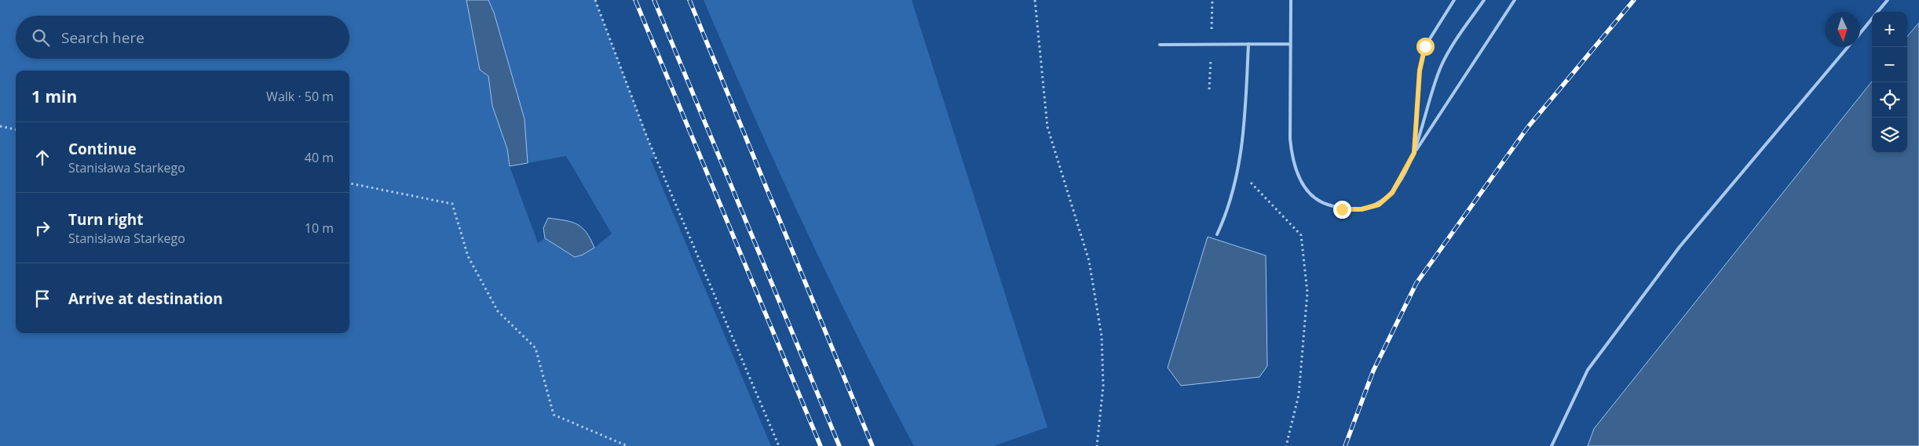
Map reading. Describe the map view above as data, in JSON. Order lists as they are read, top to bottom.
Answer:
{
  "north": "bottom",
  "page": {
    "map_buttons": ["+", "−"],
    "search": "Search here",
    "heading": ["1 min", "Walk · 50 m"],
    "list": [
      ["Continue", "Stanisława Starkego", "40 m"],
      ["Turn right", "Stanisława Starkego", "10 m"],
      "Arrive at destination"
    ]
  }
}
